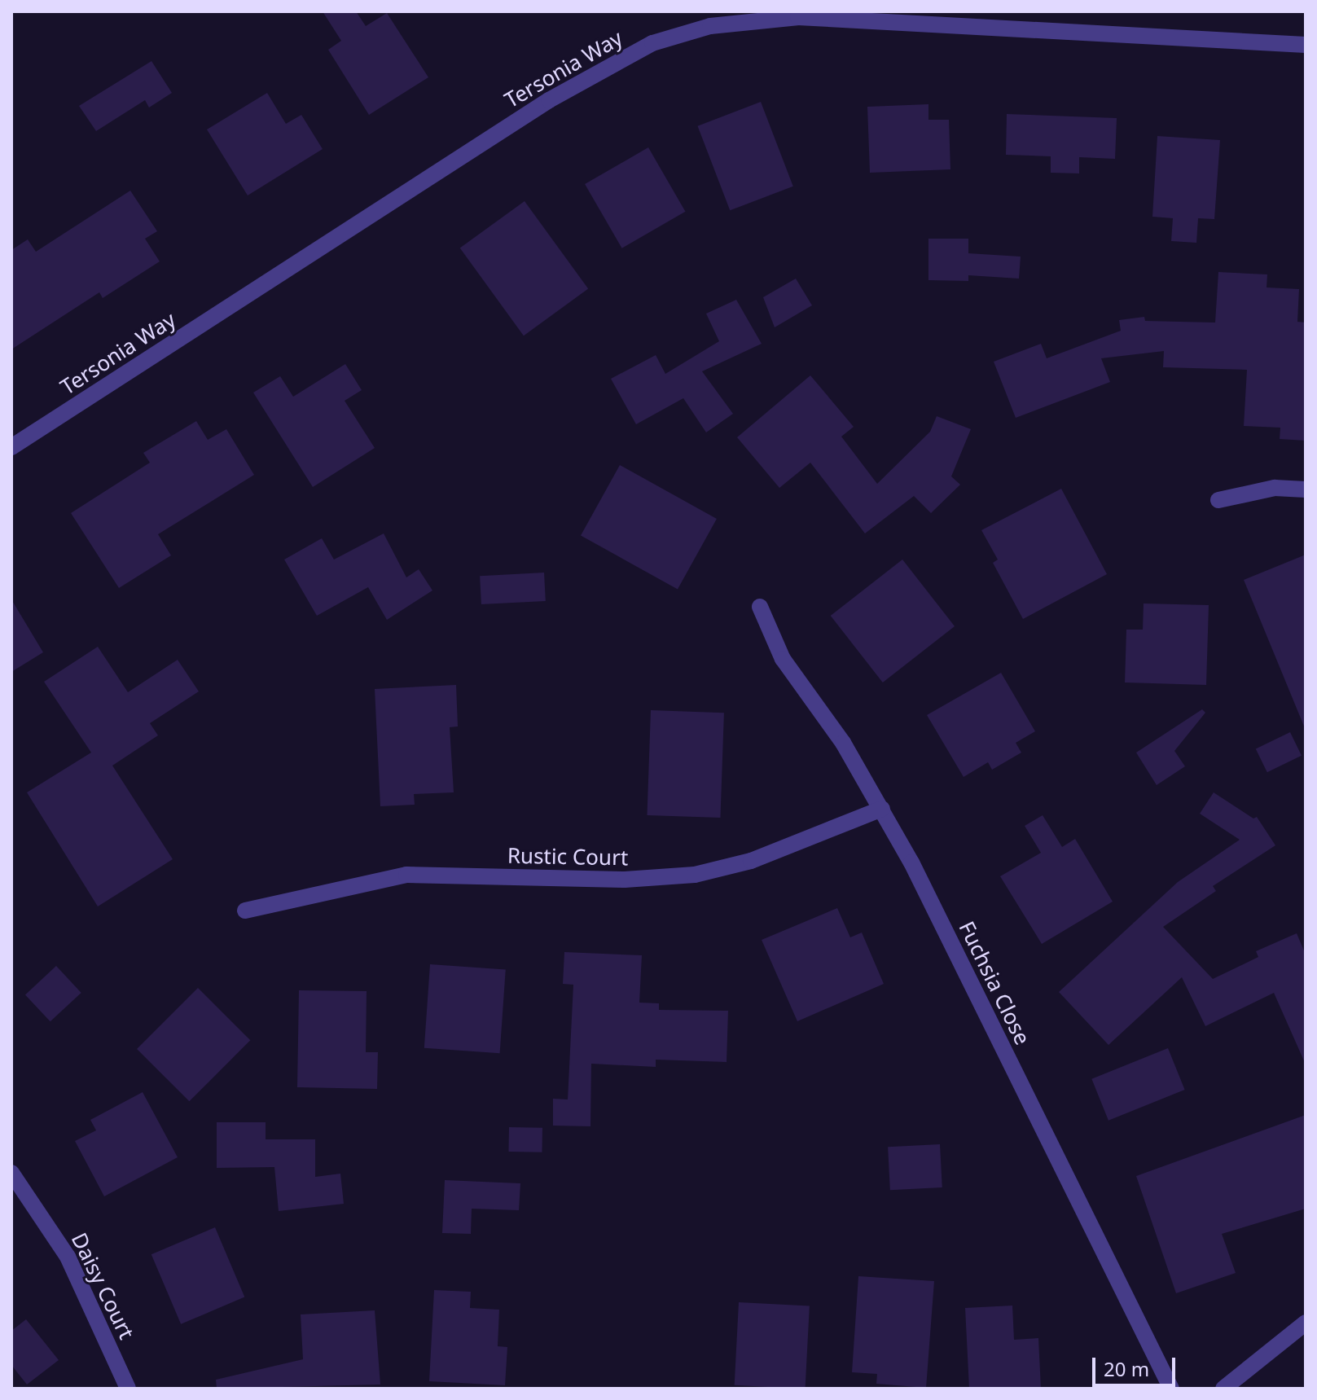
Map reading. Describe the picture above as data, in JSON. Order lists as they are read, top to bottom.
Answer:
{
  "streets": {
    "street": [
      "Tersonia Way",
      "Rustic Court",
      "Fuchsia Close",
      "Daisy Court"
    ]
  },
  "crossings": [
    ["Rustic Court", "Fuchsia Close"]
  ],
  "scale_bar": "20 m"
}
